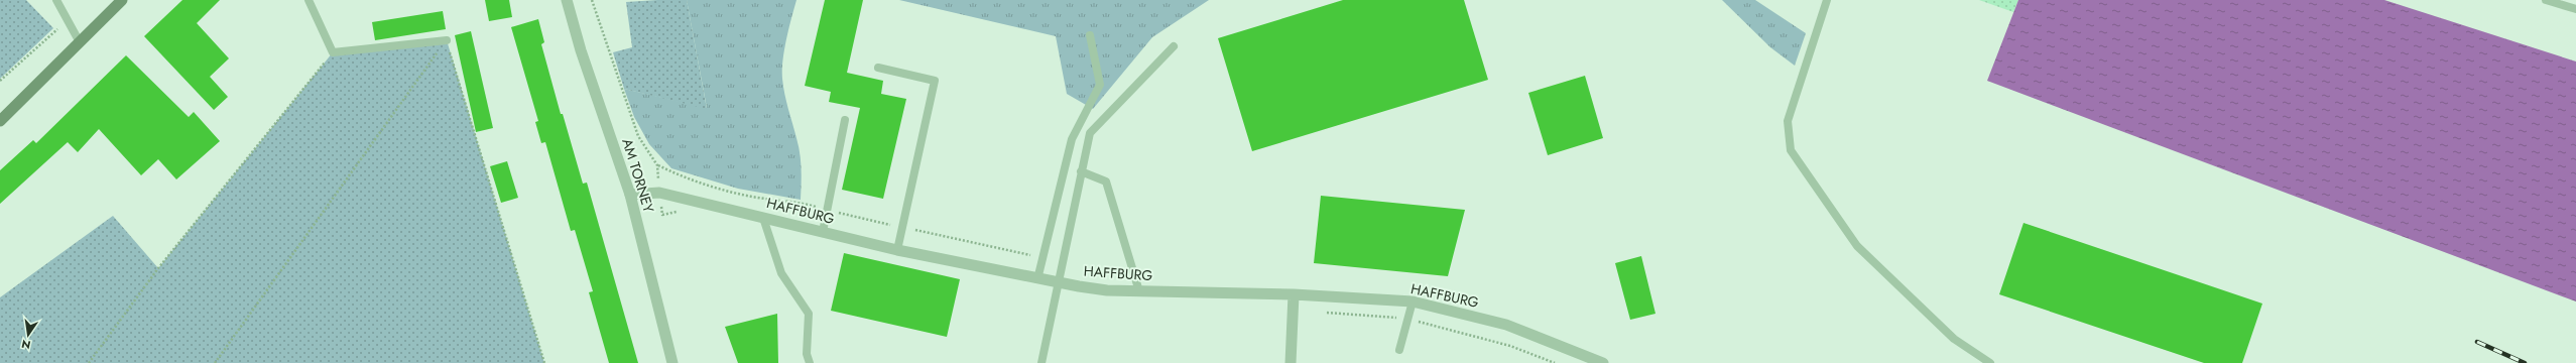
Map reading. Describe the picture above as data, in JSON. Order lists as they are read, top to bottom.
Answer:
{
  "streets": {
    "street": ["AM TORNEY", "HAFFBURG"]
  },
  "crossings": [
    ["AM TORNEY", "HAFFBURG"]
  ],
  "north": "bottom"
}
